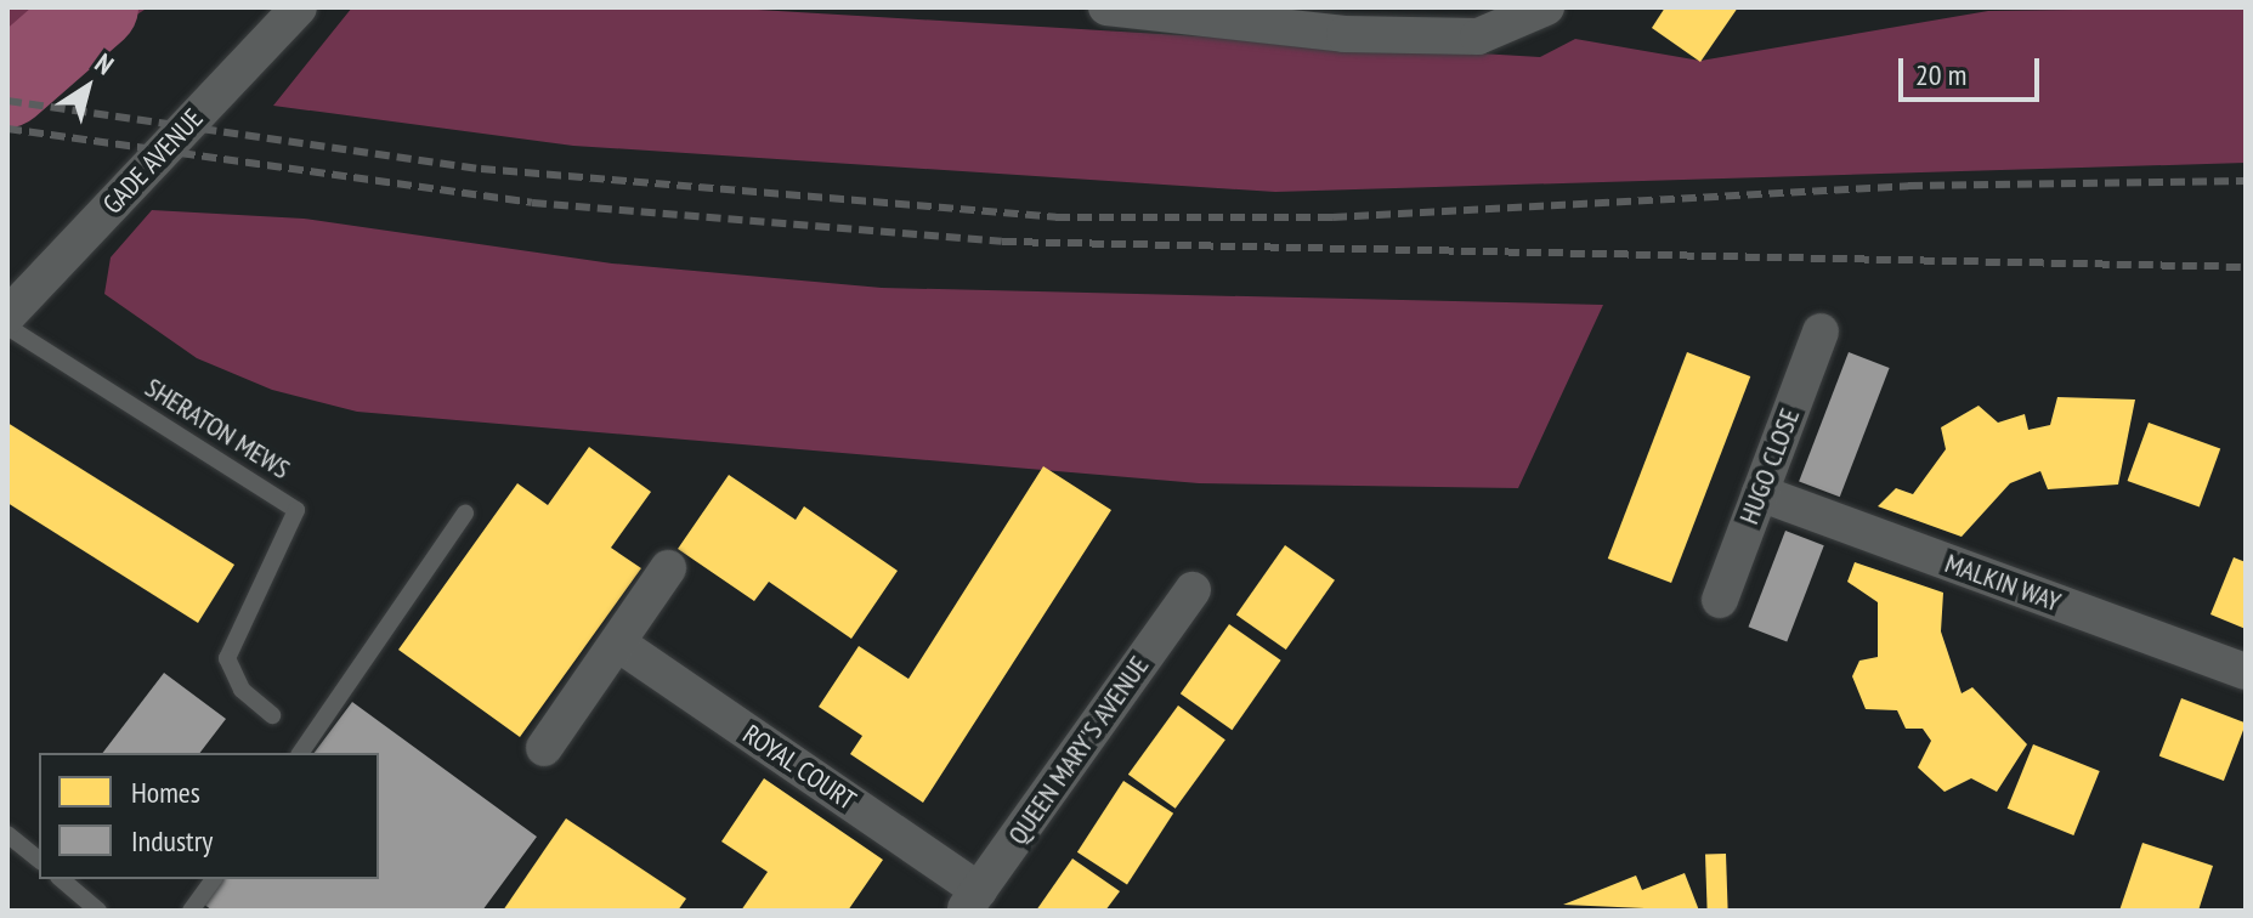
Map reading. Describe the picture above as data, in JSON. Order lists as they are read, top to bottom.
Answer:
{
  "streets": {
    "street": [
      "GADE AVENUE",
      "HUGO CLOSE",
      "MALKIN WAY",
      "QUEEN MARY'S AVENUE",
      "ROYAL COURT"
    ],
    "lane": ["SHERATON MEWS"]
  },
  "crossings": [
    ["HUGO CLOSE", "MALKIN WAY"],
    ["QUEEN MARY'S AVENUE", "ROYAL COURT"]
  ],
  "legend": ["Homes", "Industry"],
  "scale_bar": "20 m",
  "north": "top right"
}
